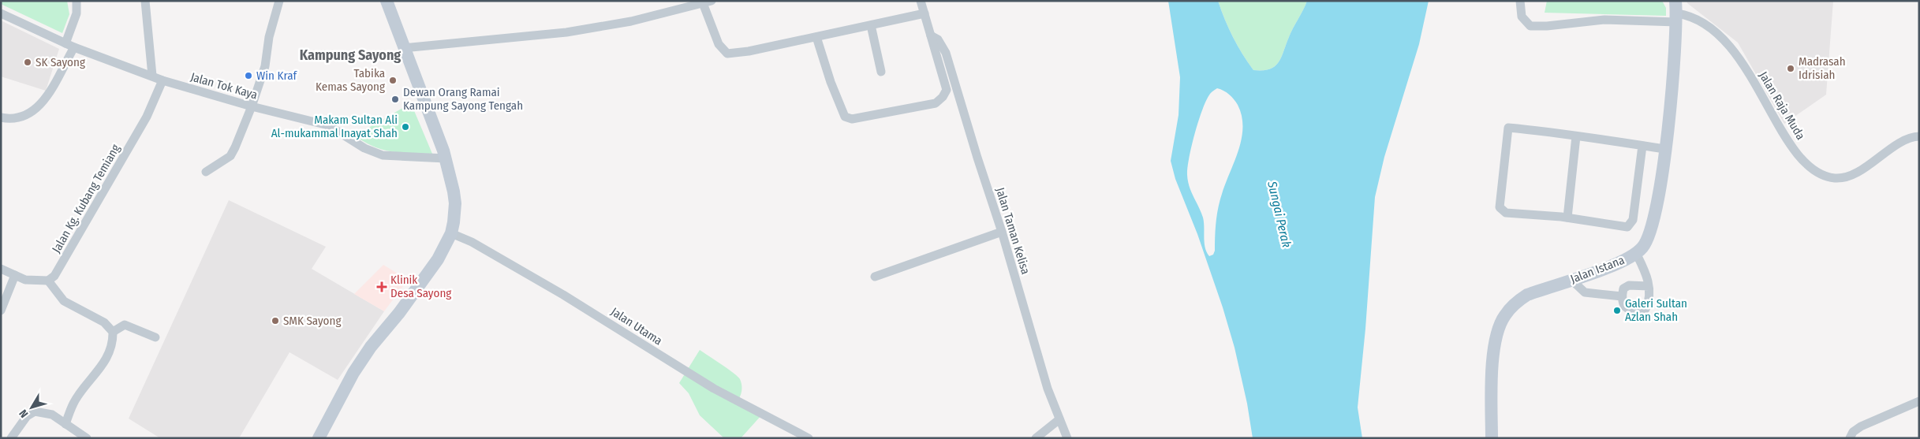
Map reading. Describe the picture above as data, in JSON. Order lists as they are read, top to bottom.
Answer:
{
  "streets": {
    "street": [
      "Jalan Tok Kaya",
      "Jalan Raja Muda",
      "Jalan Kg. Kubang Temiang",
      "Jalan Taman Kelisa",
      "Jalan Istana",
      "Jalan Utama"
    ]
  },
  "crossings": [
    ["Jalan Tok Kaya", "Jalan Kg. Kubang Temiang"],
    ["Jalan Raja Muda", "Jalan Istana"]
  ],
  "districts": ["Kampung Sayong"],
  "water": ["Sungai Perak"],
  "places": {
    "other": [
      "SK Sayong",
      "Madrasah Idrisiah",
      "Win Kraf",
      "Tabika Kemas Sayong",
      "Dewan Orang Ramai Kampung Sayong Tengah",
      "Makam Sultan Ali Al-mukammal Inayat Shah",
      "Galeri Sultan Azlan Shah",
      "SMK Sayong"
    ],
    "health": ["Klinik Desa Sayong"]
  },
  "north": "bottom left"
}
